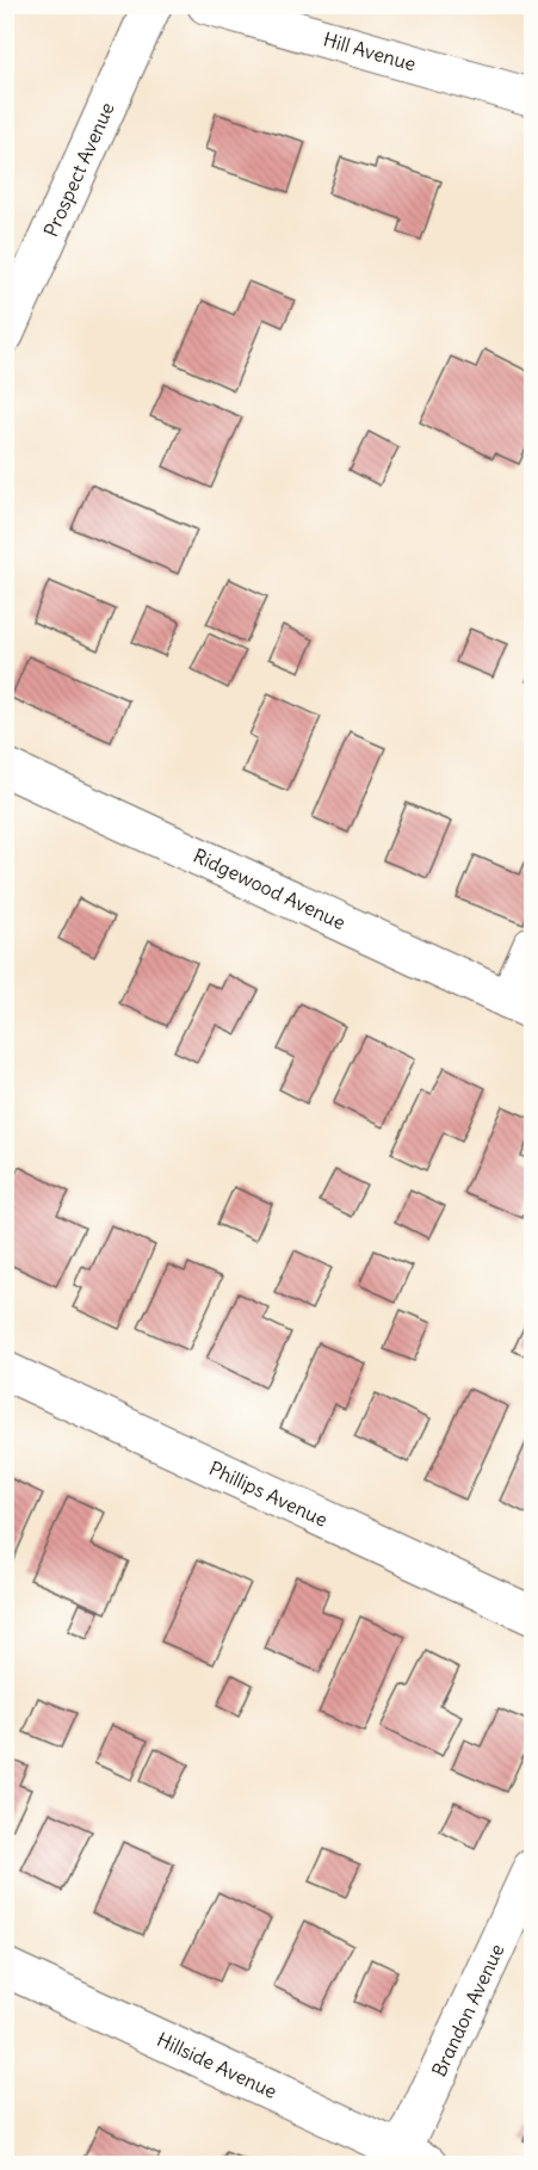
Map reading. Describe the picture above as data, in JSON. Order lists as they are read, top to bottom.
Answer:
{
  "streets": {
    "street": [
      "Hill Avenue",
      "Prospect Avenue",
      "Ridgewood Avenue",
      "Phillips Avenue",
      "Brandon Avenue",
      "Hillside Avenue"
    ]
  },
  "crossings": [
    ["Brandon Avenue", "Hillside Avenue"]
  ]
}
